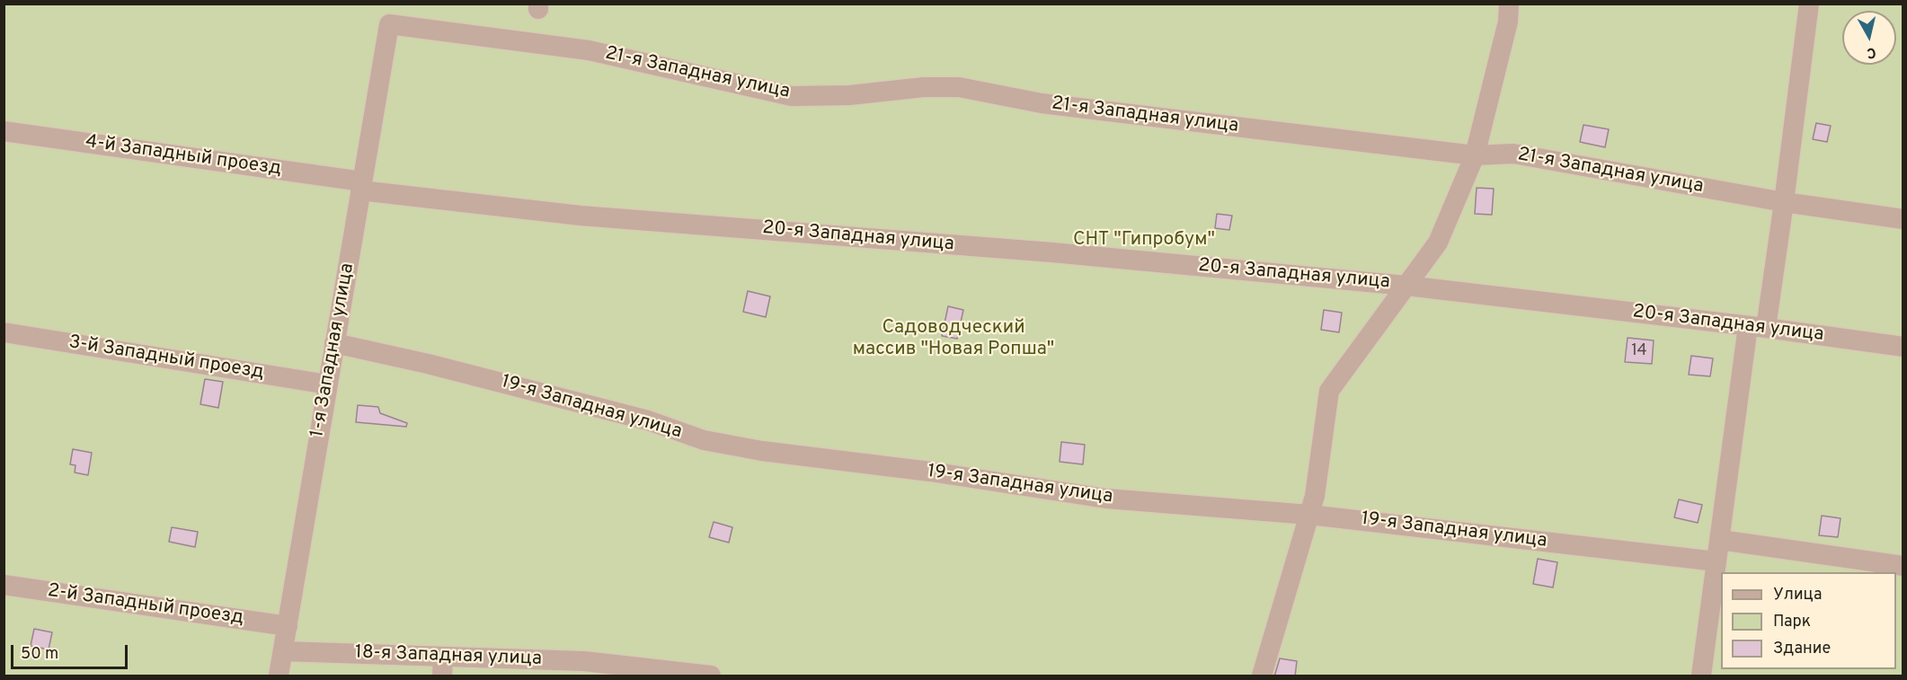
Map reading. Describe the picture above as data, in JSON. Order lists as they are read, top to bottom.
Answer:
{
  "streets": {
    "street": [
      "21-я Западная улица",
      "4-й Западный проезд",
      "20-я Западная улица",
      "1-я Западная улица",
      "3-й Западный проезд",
      "19-я Западная улица",
      "2-й Западный проезд",
      "18-я Западная улица"
    ]
  },
  "crossings": [
    ["21-я Западная улица", "1-я Западная улица"],
    ["4-й Западный проезд", "20-я Западная улица"],
    ["4-й Западный проезд", "1-я Западная улица"],
    ["20-я Западная улица", "1-я Западная улица"],
    ["1-я Западная улица", "3-й Западный проезд"],
    ["1-я Западная улица", "19-я Западная улица"],
    ["1-я Западная улица", "2-й Западный проезд"],
    ["1-я Западная улица", "18-я Западная улица"]
  ],
  "parks": ["СНТ \"Гипробум\"", "Садоводческий массив \"Новая Ропша\""],
  "house_numbers": ["14"],
  "legend": ["Улица", "Парк", "Здание"],
  "scale_bar": "50 m",
  "north": "bottom"
}
